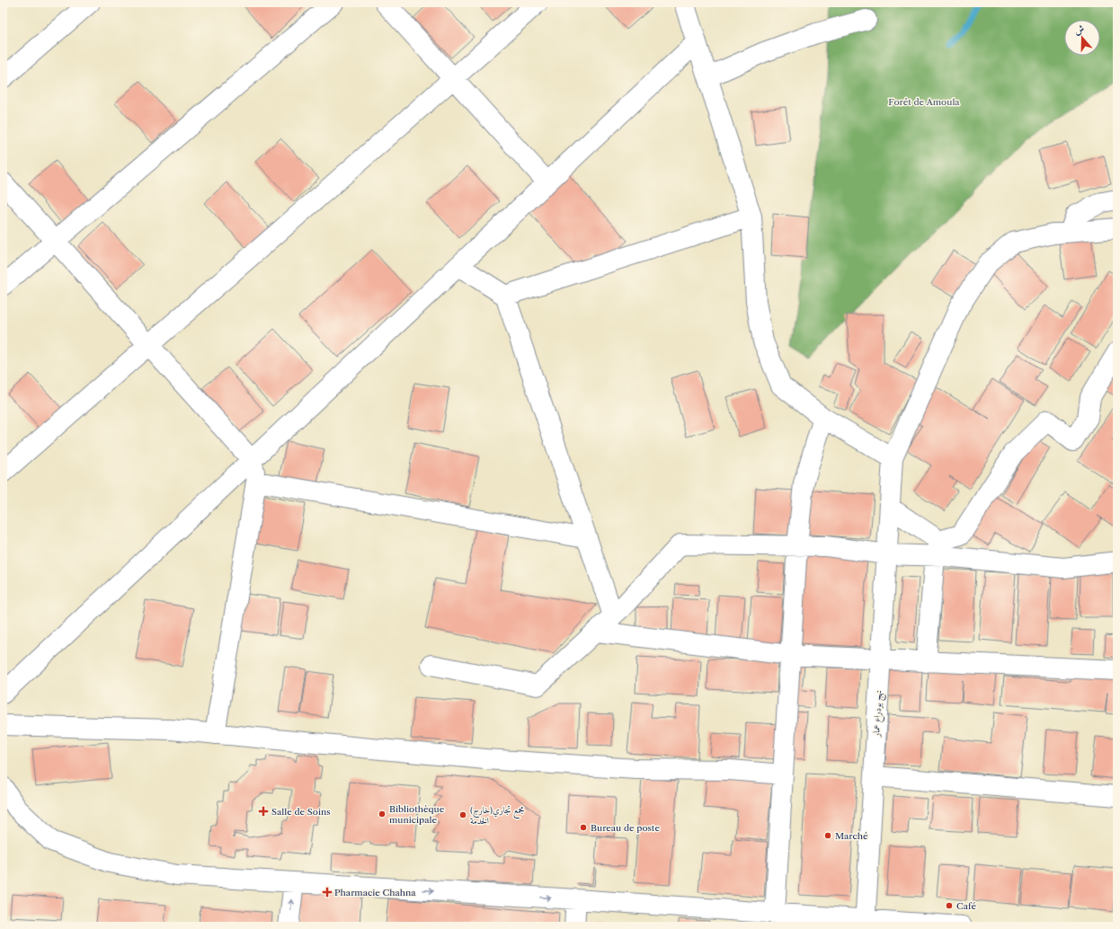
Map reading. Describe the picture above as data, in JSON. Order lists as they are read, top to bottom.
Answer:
{
  "streets": {
    "street": ["نهج بودراع عمار"]
  },
  "parks": ["Forêt de Amoula"],
  "places": {
    "health": ["Salle de Soins", "Pharmacie Chahna"],
    "other": [
      "Bibliothèque municipale",
      "(مجمع تجاري(خارج الخدمة",
      "Bureau de poste",
      "Marché",
      "Café"
    ]
  },
  "north": "top"
}
